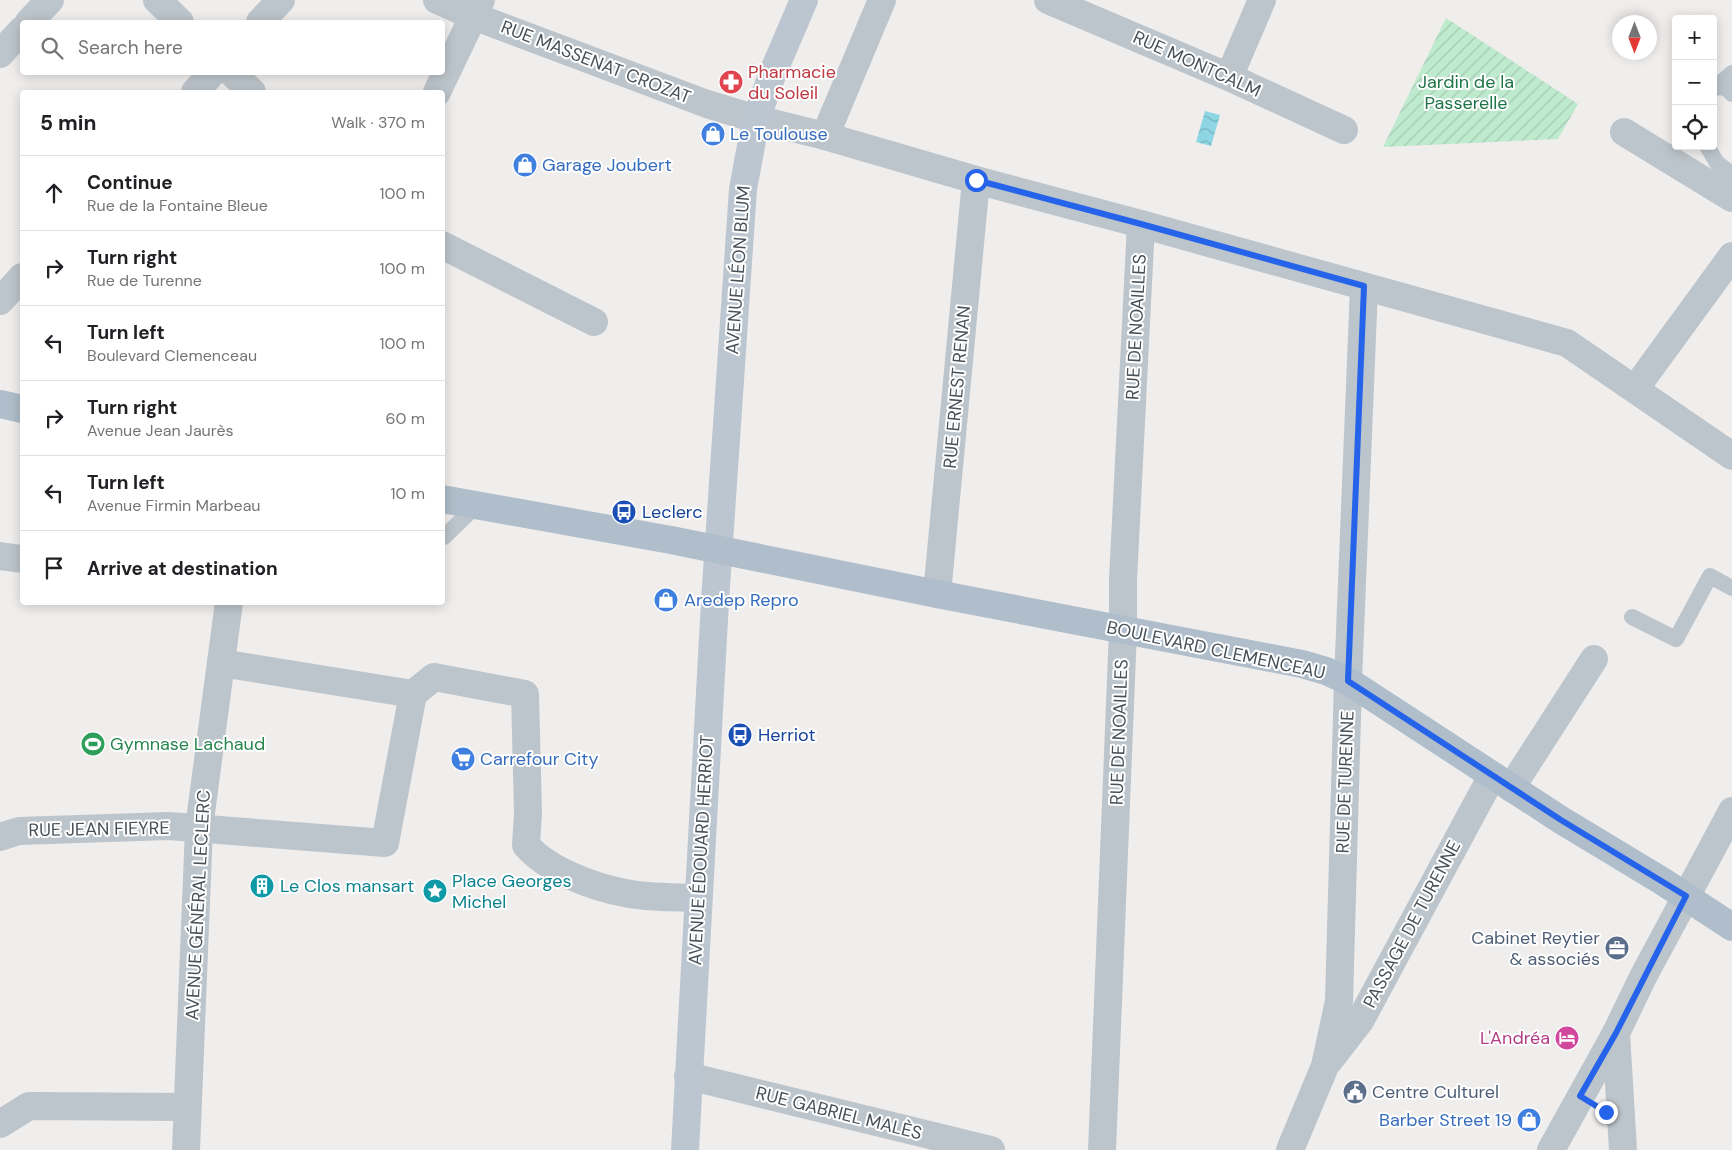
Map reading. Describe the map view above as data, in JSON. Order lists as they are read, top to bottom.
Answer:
{
  "streets": {
    "main road": ["AVENUE LÉON BLUM", "BOULEVARD CLEMENCEAU", "AVENUE ÉDOUARD HERRIOT"],
    "street": [
      "RUE MASSENAT CROZAT",
      "RUE MONTCALM",
      "RUE DE NOAILLES",
      "RUE ERNEST RENAN",
      "RUE DE TURENNE",
      "RUE JEAN FIEYRE",
      "AVENUE GÉNÉRAL LECLERC",
      "PASSAGE DE TURENNE",
      "RUE GABRIEL MALÈS"
    ]
  },
  "crossings": [
    ["RUE MASSENAT CROZAT", "AVENUE LÉON BLUM"],
    ["RUE MASSENAT CROZAT", "RUE DE NOAILLES"],
    ["RUE MASSENAT CROZAT", "RUE ERNEST RENAN"],
    ["RUE MASSENAT CROZAT", "RUE DE TURENNE"],
    ["AVENUE LÉON BLUM", "BOULEVARD CLEMENCEAU"],
    ["AVENUE LÉON BLUM", "AVENUE ÉDOUARD HERRIOT"],
    ["RUE DE NOAILLES", "BOULEVARD CLEMENCEAU"],
    ["RUE ERNEST RENAN", "BOULEVARD CLEMENCEAU"],
    ["BOULEVARD CLEMENCEAU", "RUE DE TURENNE"],
    ["BOULEVARD CLEMENCEAU", "AVENUE ÉDOUARD HERRIOT"],
    ["BOULEVARD CLEMENCEAU", "PASSAGE DE TURENNE"],
    ["RUE DE TURENNE", "PASSAGE DE TURENNE"],
    ["RUE JEAN FIEYRE", "AVENUE GÉNÉRAL LECLERC"],
    ["AVENUE ÉDOUARD HERRIOT", "RUE GABRIEL MALÈS"]
  ],
  "parks": ["Jardin de la Passerelle"],
  "places": {
    "pharmacy": ["Pharmacie du Soleil"],
    "shop": [
      "Le Toulouse",
      "Garage Joubert",
      "Aredep Repro",
      "Barber Street 19"
    ],
    "bus stop": ["Leclerc", "Herriot"],
    "sports": ["Gymnase Lachaud"],
    "supermarket": ["Carrefour City"],
    "building": ["Le Clos mansart"],
    "place": ["Place Georges Michel"],
    "office": ["Cabinet Reytier & associés"],
    "hotel": ["L'Andréa"],
    "public building": ["Centre Culturel"]
  },
  "north": "bottom",
  "page": {
    "map_buttons": ["+", "−"],
    "search": "Search here",
    "heading": ["5 min", "Walk · 370 m"],
    "list": [
      ["Continue", "Rue de la Fontaine Bleue", "100 m"],
      ["Turn right", "Rue de Turenne", "100 m"],
      ["Turn left", "Boulevard Clemenceau", "100 m"],
      ["Turn right", "Avenue Jean Jaurès", "60 m"],
      ["Turn left", "Avenue Firmin Marbeau", "10 m"],
      "Arrive at destination"
    ]
  }
}
